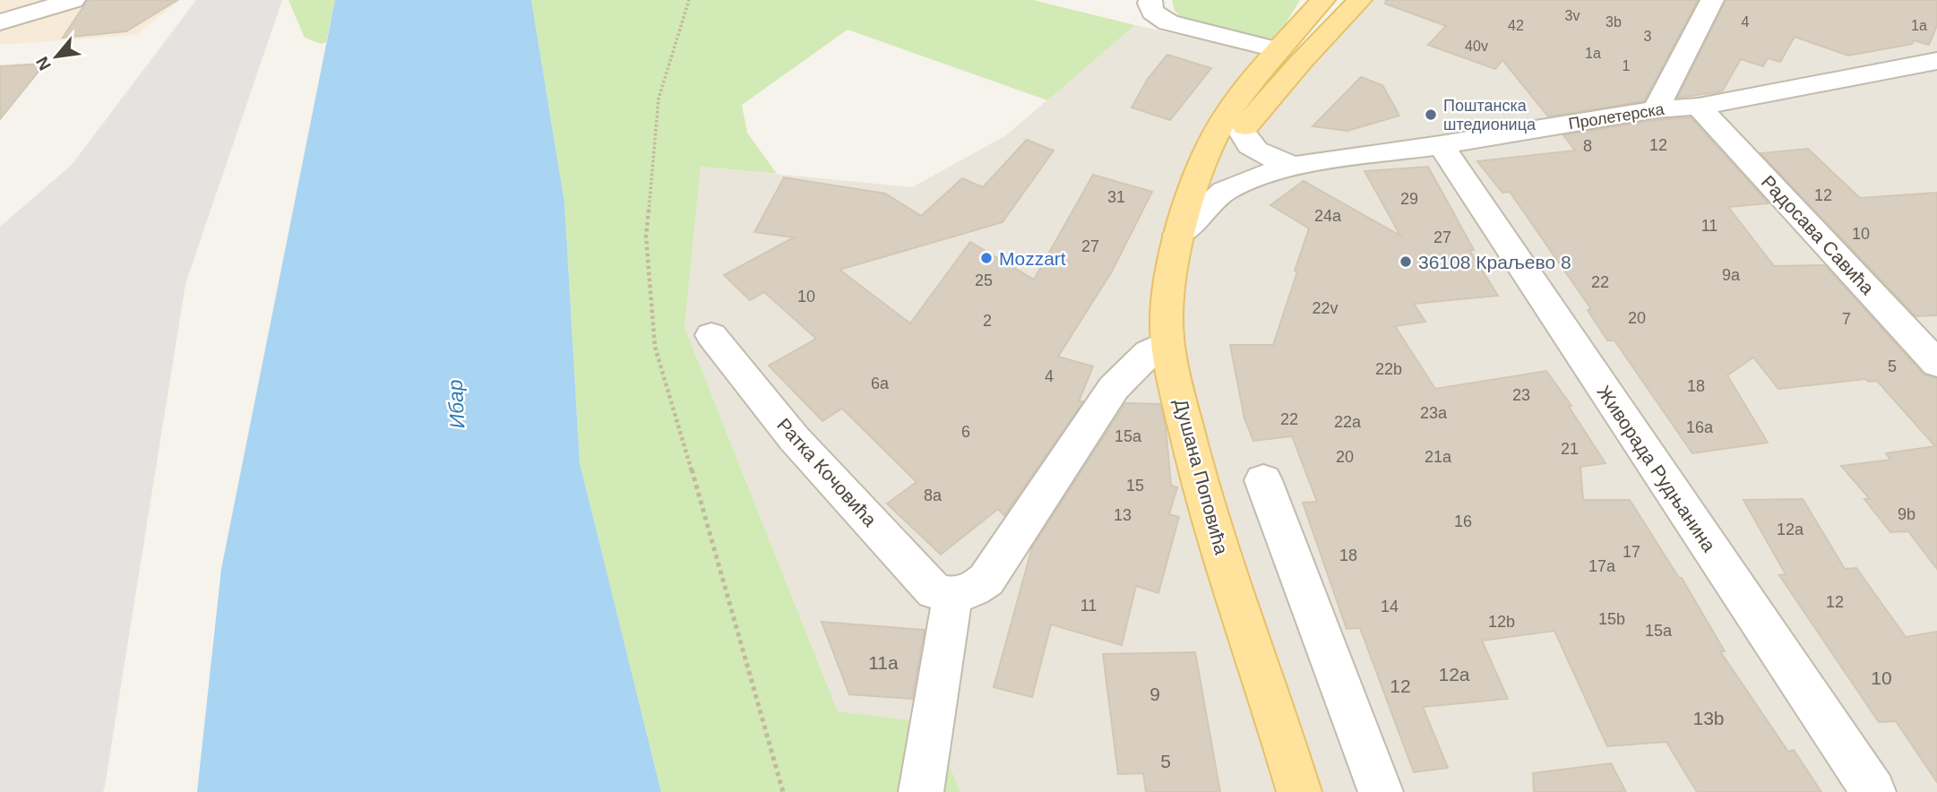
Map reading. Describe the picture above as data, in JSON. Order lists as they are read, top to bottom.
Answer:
{
  "streets": {
    "main road": ["Душана Поповића"],
    "street": [
      "Пролетерска",
      "Радосава Савића",
      "Живорада Рудњанина",
      "Ратка Кочовића"
    ]
  },
  "crossings": [
    ["Пролетерска", "Радосава Савића"],
    ["Пролетерска", "Живорада Рудњанина"],
    ["Пролетерска", "Душана Поповића"]
  ],
  "water": ["Ибар"],
  "places": ["Поштанска штедионица", "Mozzart", "36108 Краљево 8"],
  "house_numbers": [
    "3v",
    "3b",
    "4",
    "42",
    "1a",
    "3",
    "40v",
    "1a",
    "1",
    "12",
    "8",
    "12",
    "31",
    "29",
    "24a",
    "11",
    "10",
    "27",
    "27",
    "9a",
    "25",
    "22",
    "10",
    "22v",
    "20",
    "7",
    "2",
    "5",
    "22b",
    "4",
    "6a",
    "18",
    "23",
    "23a",
    "22",
    "22a",
    "16a",
    "6",
    "15a",
    "21",
    "20",
    "21a",
    "15",
    "8a",
    "9b",
    "13",
    "16",
    "12a",
    "17",
    "18",
    "17a",
    "12",
    "11",
    "14",
    "15b",
    "12b",
    "15a",
    "11a",
    "12a",
    "10",
    "12",
    "9",
    "13b",
    "5"
  ],
  "north": "bottom left"
}
